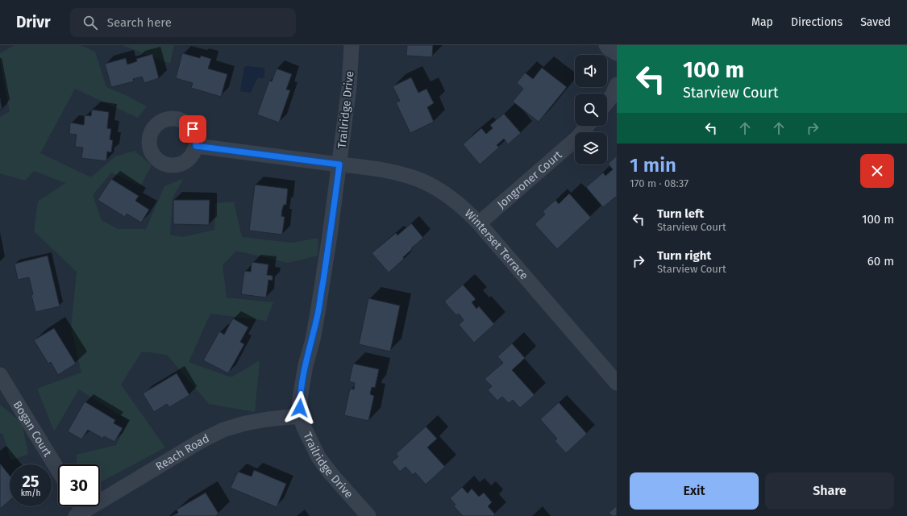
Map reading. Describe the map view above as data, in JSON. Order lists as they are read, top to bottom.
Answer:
{
  "streets": {
    "street": [
      "Trailridge Drive",
      "Jongroner Court",
      "Winterset Terrace",
      "Bogan Court",
      "Reach Road"
    ]
  },
  "crossings": [
    ["Trailridge Drive", "Winterset Terrace"],
    ["Trailridge Drive", "Reach Road"],
    ["Jongroner Court", "Winterset Terrace"]
  ],
  "page": {
    "header": "Drivr",
    "search": "Search here",
    "nav": ["Map", "Directions", "Saved"],
    "turn": ["100 m", "Starview Court"],
    "heading": ["1 min", "170 m · 08:37"],
    "list": [
      {
        "name": "Turn left",
        "note": "Starview Court",
        "value": "100 m"
      },
      {
        "name": "Turn right",
        "note": "Starview Court",
        "value": "60 m"
      }
    ],
    "speed": "25 km/h",
    "limit": "30",
    "buttons": ["Exit", "Share"]
  }
}
